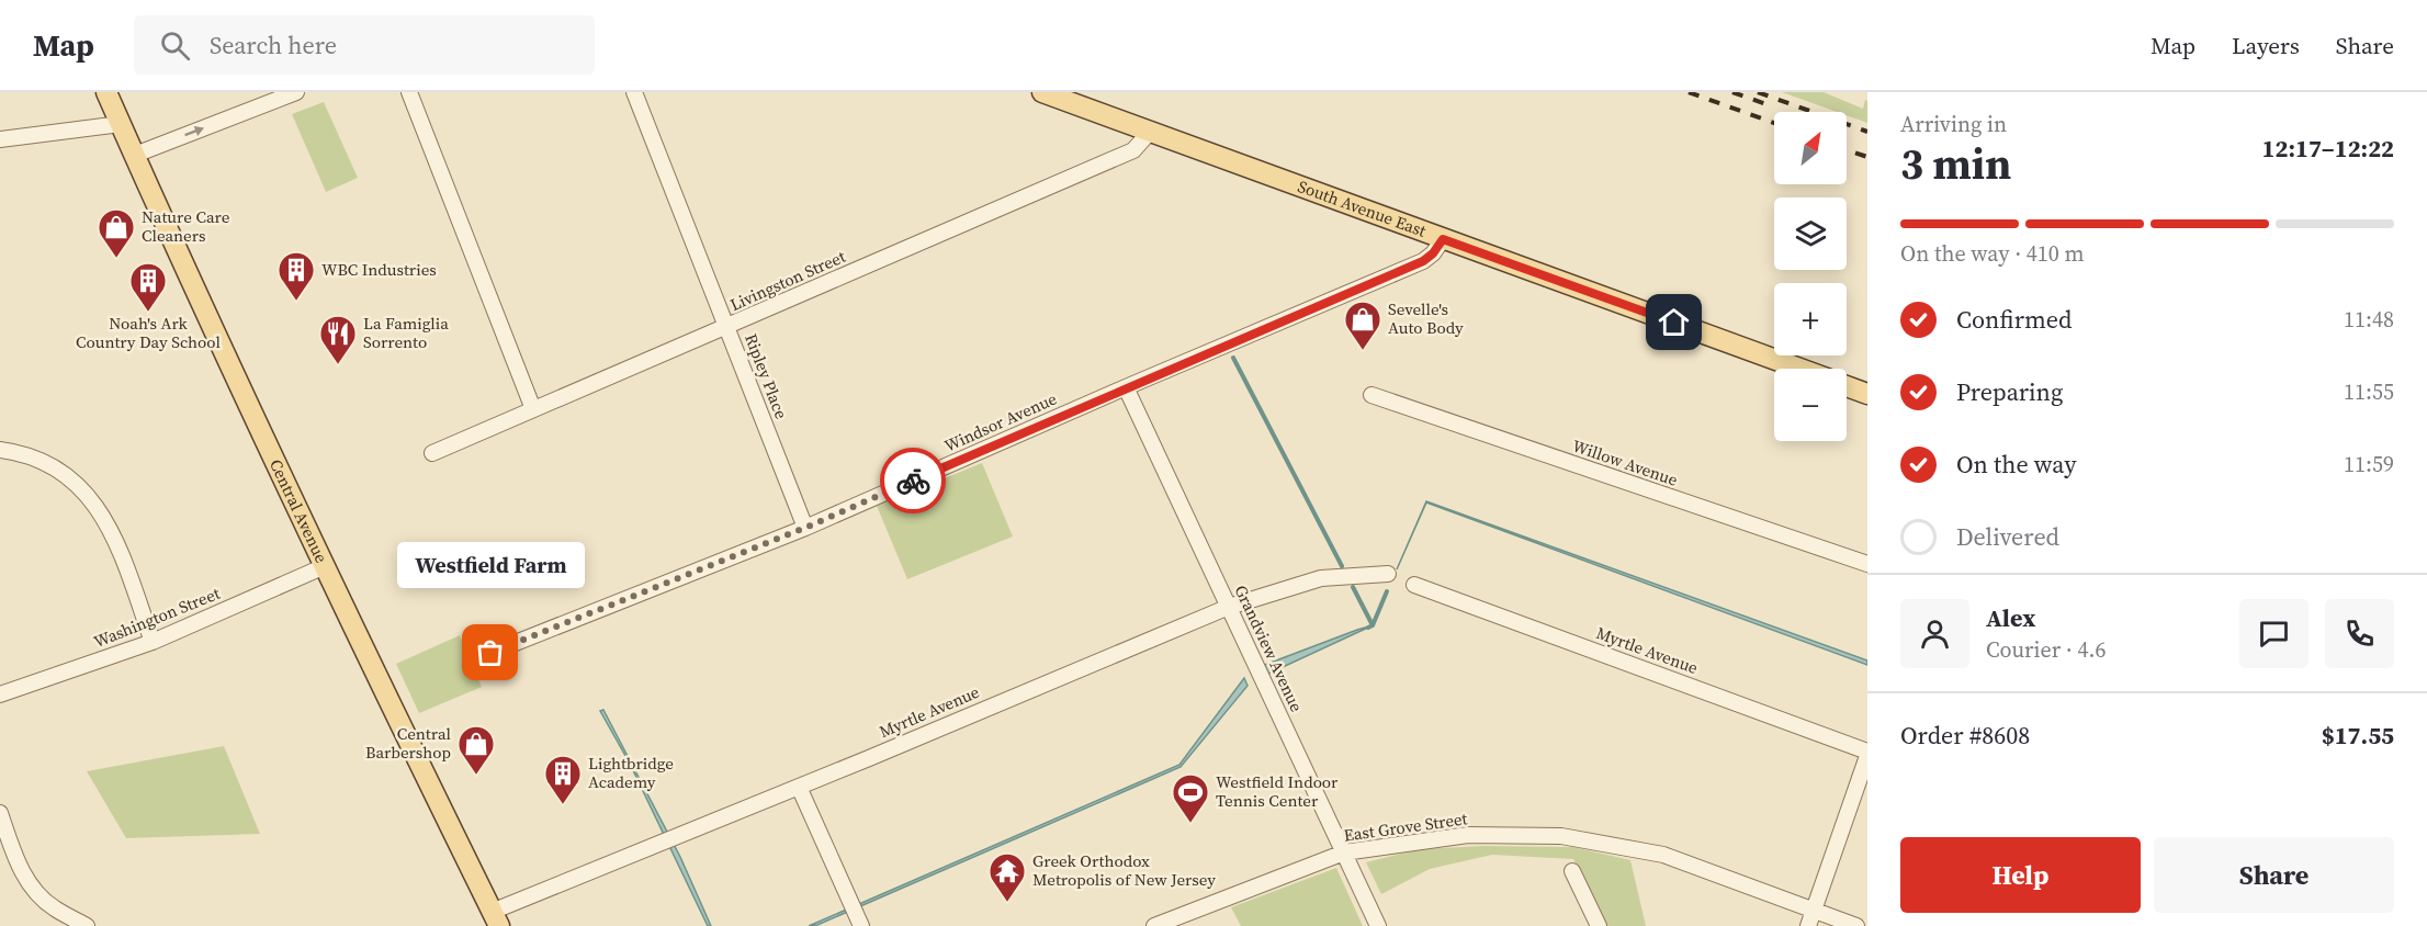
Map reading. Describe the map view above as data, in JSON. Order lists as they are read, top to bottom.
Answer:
{
  "streets": {
    "main road": ["South Avenue East", "Central Avenue"],
    "street": [
      "Livingston Street",
      "Ripley Place",
      "Windsor Avenue",
      "Willow Avenue",
      "Washington Street",
      "Grandview Avenue",
      "Myrtle Avenue",
      "East Grove Street"
    ]
  },
  "crossings": [
    ["South Avenue East", "Livingston Street"],
    ["South Avenue East", "Windsor Avenue"],
    ["Livingston Street", "Ripley Place"],
    ["Ripley Place", "Windsor Avenue"],
    ["Windsor Avenue", "Grandview Avenue"],
    ["Central Avenue", "Washington Street"],
    ["Central Avenue", "Myrtle Avenue"],
    ["Grandview Avenue", "Myrtle Avenue"],
    ["Grandview Avenue", "East Grove Street"]
  ],
  "places": {
    "shop": ["Nature Care Cleaners", "Sevelle's Auto Body", "Central Barbershop"],
    "building": ["WBC Industries", "Noah's Ark Country Day School", "Lightbridge Academy"],
    "restaurant": ["La Famiglia Sorrento"],
    "other": ["Westfield Farm"],
    "sports": ["Westfield Indoor Tennis Center"],
    "temple": ["Greek Orthodox Metropolis of New Jersey"]
  },
  "north": "top right",
  "page": {
    "header": "Map",
    "search": "Search here",
    "nav": ["Map", "Layers", "Share"],
    "heading": ["3 min", "Arriving in", "12:17–12:22"],
    "panel": [
      "Alex",
      "Courier · 4.6",
      "Order #8608",
      "$17.55"
    ],
    "map_buttons": ["+", "−"],
    "bar": "On the way · 410 m",
    "list": [
      ["Confirmed", "11:48"],
      ["Preparing", "11:55"],
      ["On the way", "11:59"],
      "Delivered"
    ],
    "bubble": "Westfield Farm",
    "buttons": ["Help", "Share"]
  }
}
